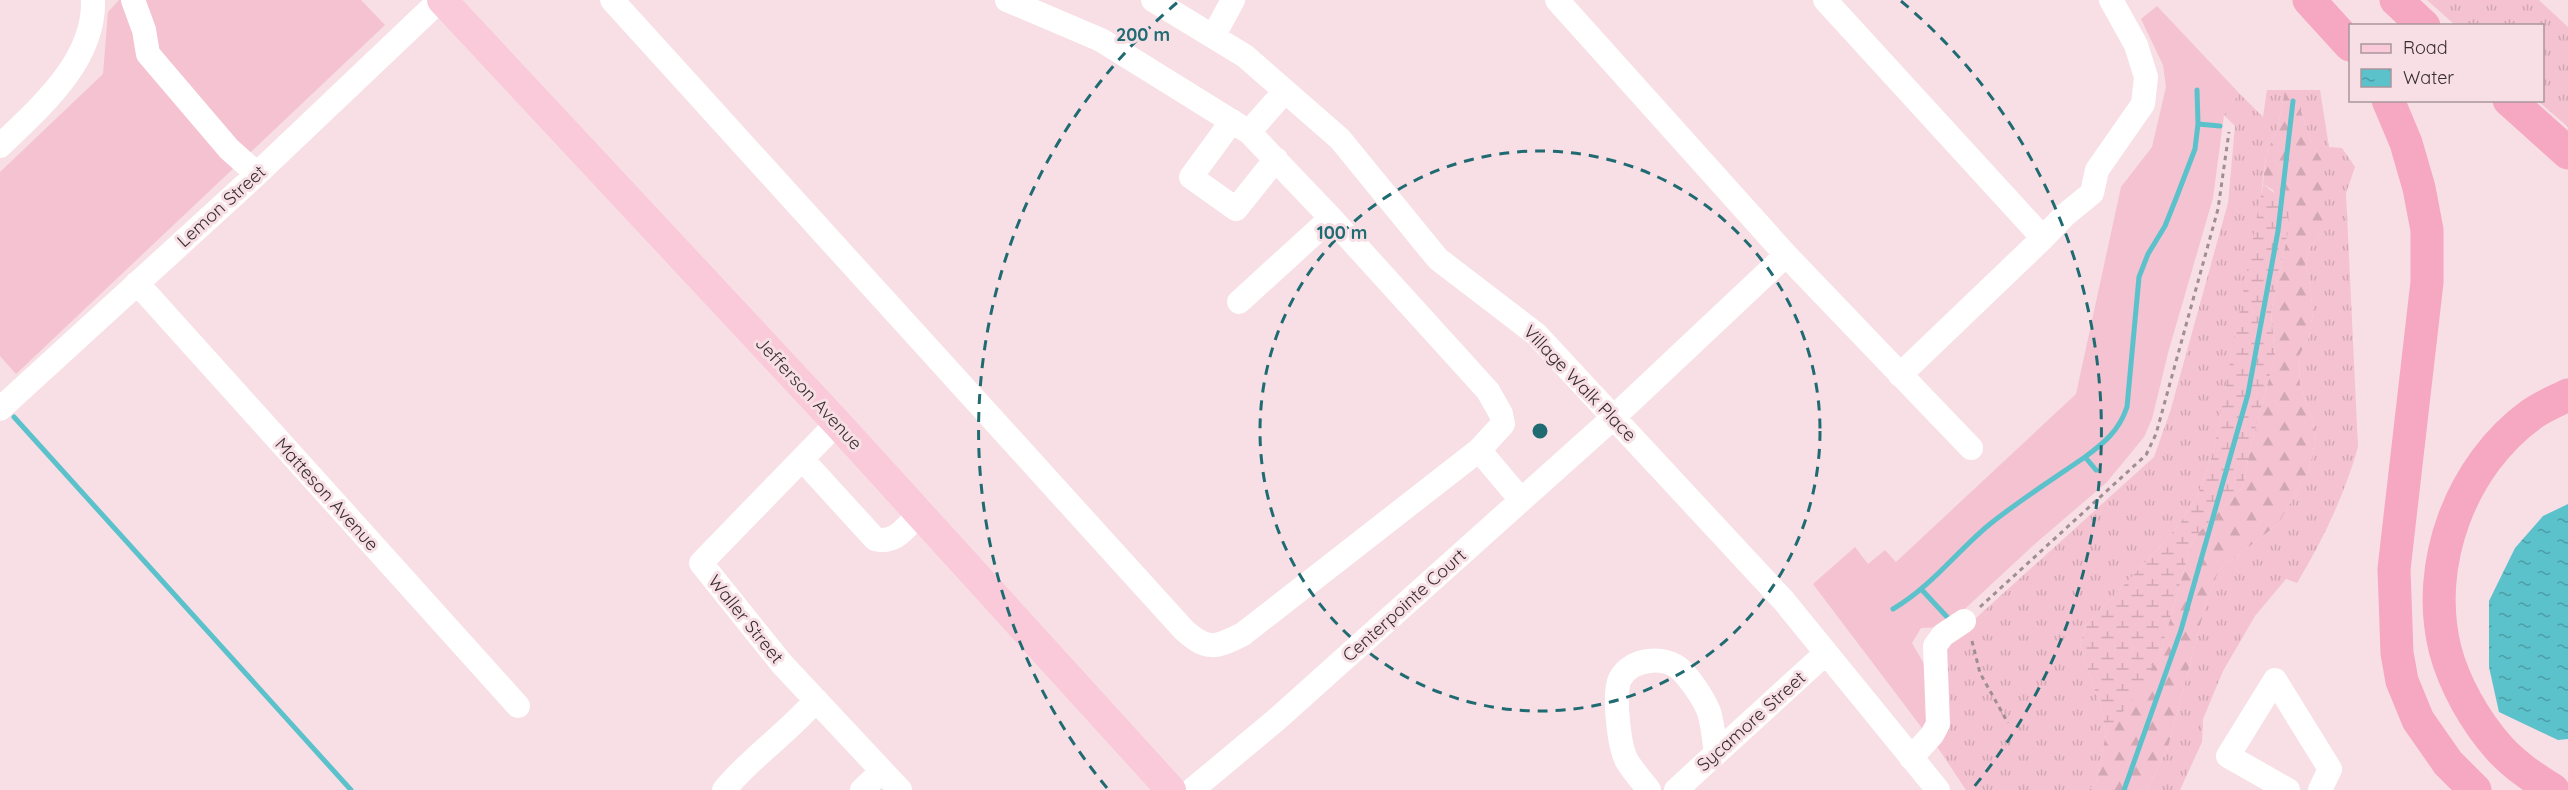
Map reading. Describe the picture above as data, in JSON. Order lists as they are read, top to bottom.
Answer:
{
  "streets": {
    "main road": ["Jefferson Avenue"],
    "street": [
      "Lemon Street",
      "Village Walk Place",
      "Matteson Avenue",
      "Centerpointe Court",
      "Waller Street",
      "Sycamore Street"
    ]
  },
  "crossings": [
    ["Lemon Street", "Jefferson Avenue"],
    ["Lemon Street", "Matteson Avenue"],
    ["Village Walk Place", "Centerpointe Court"],
    ["Village Walk Place", "Sycamore Street"],
    ["Jefferson Avenue", "Waller Street"]
  ],
  "legend": ["Road", "Water"],
  "rings": ["200 m", "100 m"]
}
